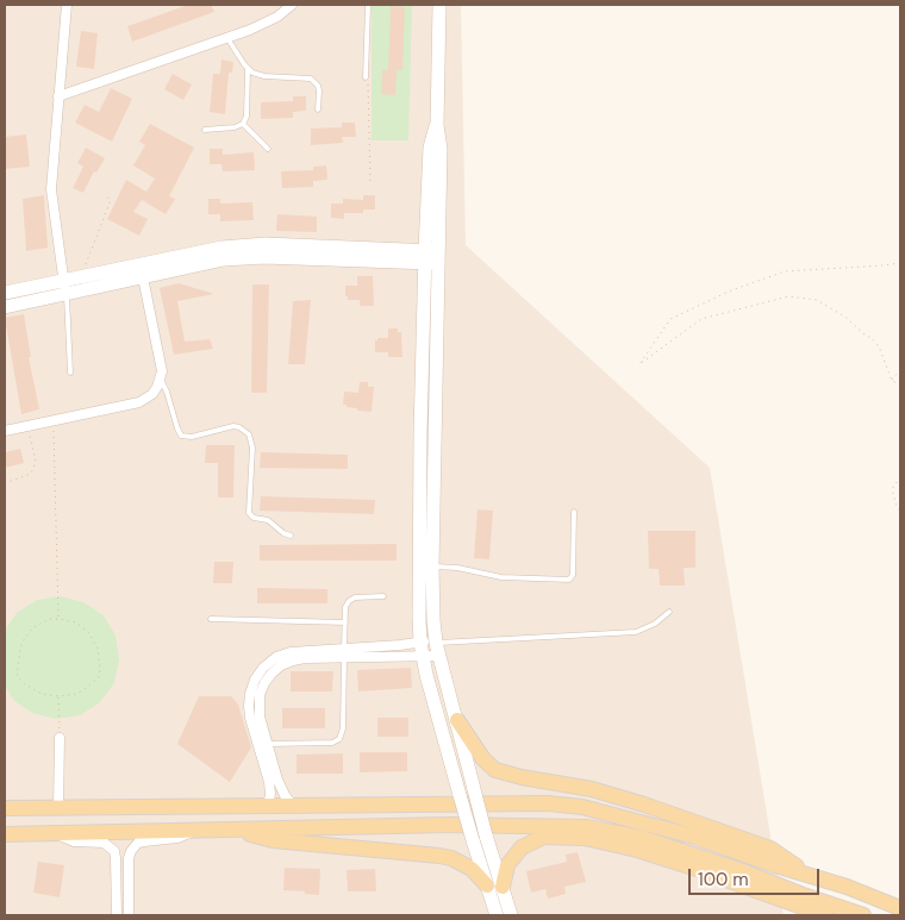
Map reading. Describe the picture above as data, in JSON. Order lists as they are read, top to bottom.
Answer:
{
  "scale_bar": "100 m"
}
